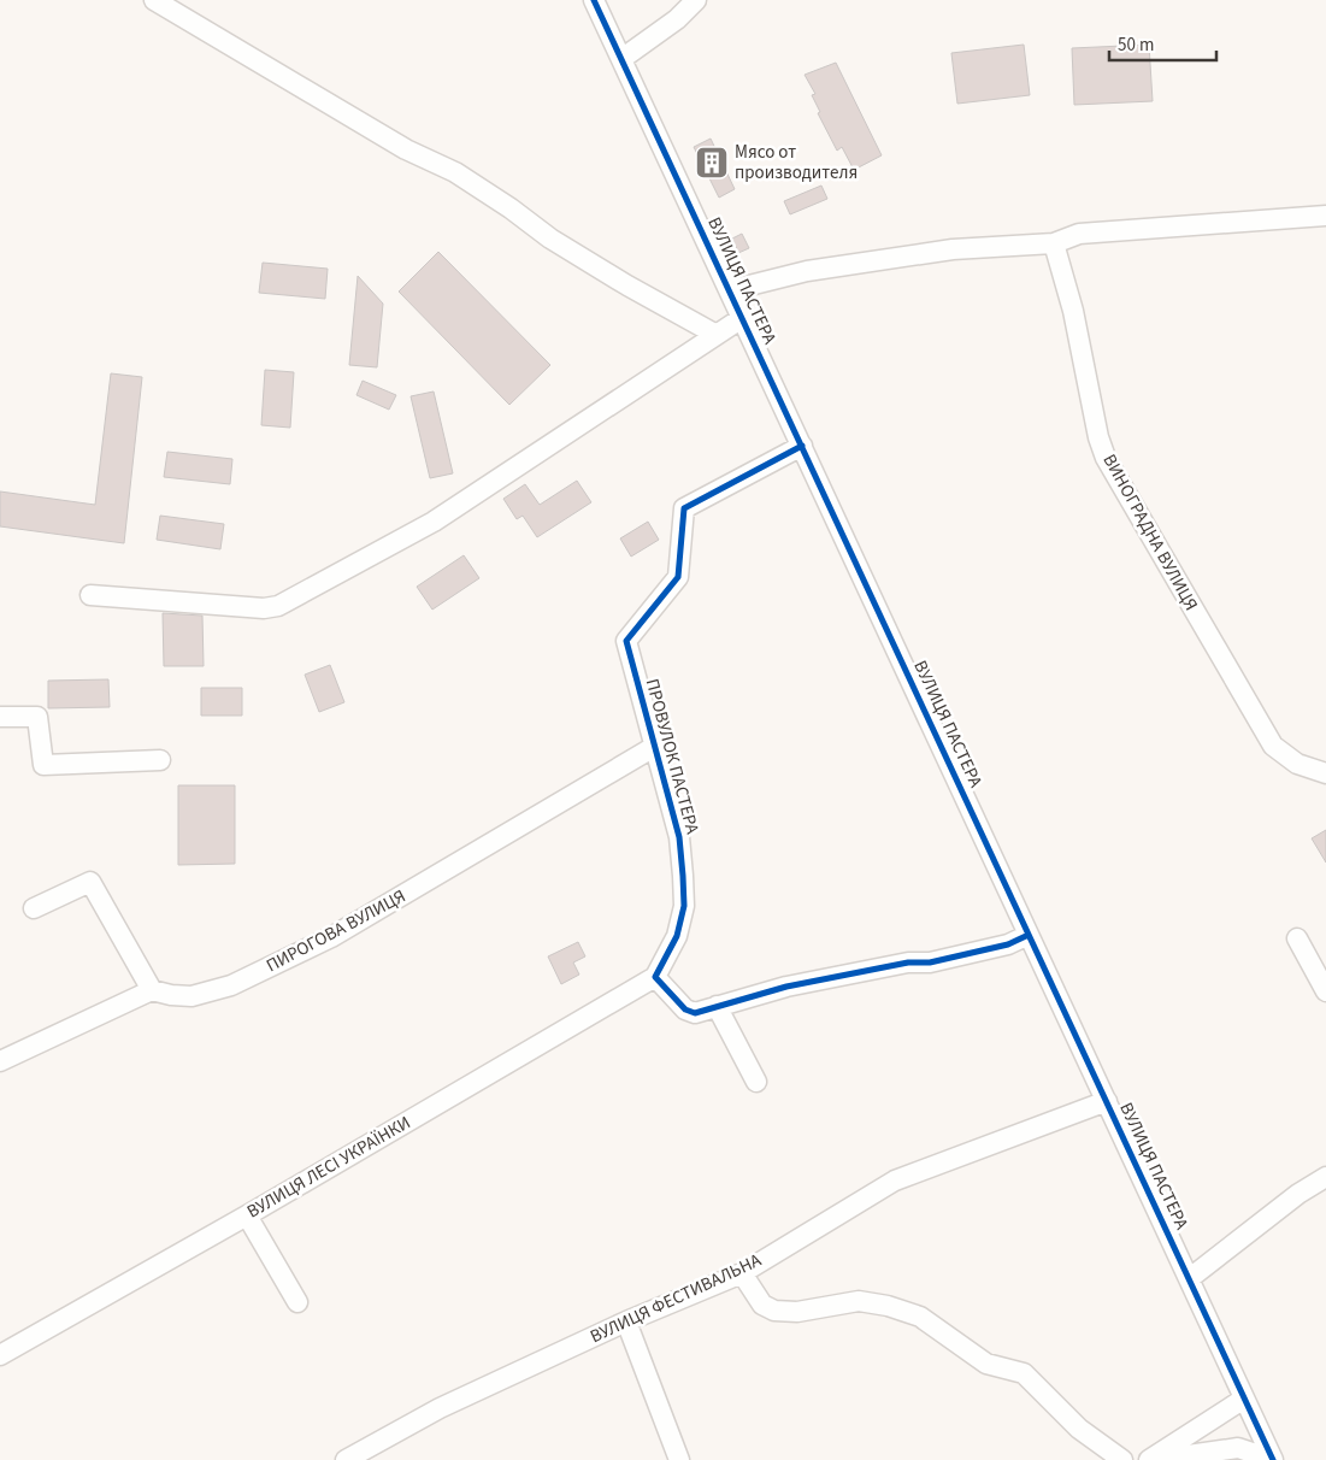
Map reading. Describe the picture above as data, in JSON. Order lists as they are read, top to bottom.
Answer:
{
  "streets": {
    "street": [
      "ВУЛИЦЯ ПАСТЕРА",
      "ВИНОГРАДНА ВУЛИЦЯ",
      "ПРОВУЛОК ПАСТЕРА",
      "ПИРОГОВА ВУЛИЦЯ",
      "ВУЛИЦЯ ЛЕСІ УКРАЇНКИ",
      "ВУЛИЦЯ ФЕСТИВАЛЬНА"
    ]
  },
  "crossings": [
    ["ВУЛИЦЯ ПАСТЕРА", "ПРОВУЛОК ПАСТЕРА"],
    ["ВУЛИЦЯ ПАСТЕРА", "ВУЛИЦЯ ФЕСТИВАЛЬНА"],
    ["ПРОВУЛОК ПАСТЕРА", "ПИРОГОВА ВУЛИЦЯ"],
    ["ПРОВУЛОК ПАСТЕРА", "ВУЛИЦЯ ЛЕСІ УКРАЇНКИ"]
  ],
  "places": {
    "building": ["Мясо от производителя"]
  },
  "scale_bar": "50 m"
}
